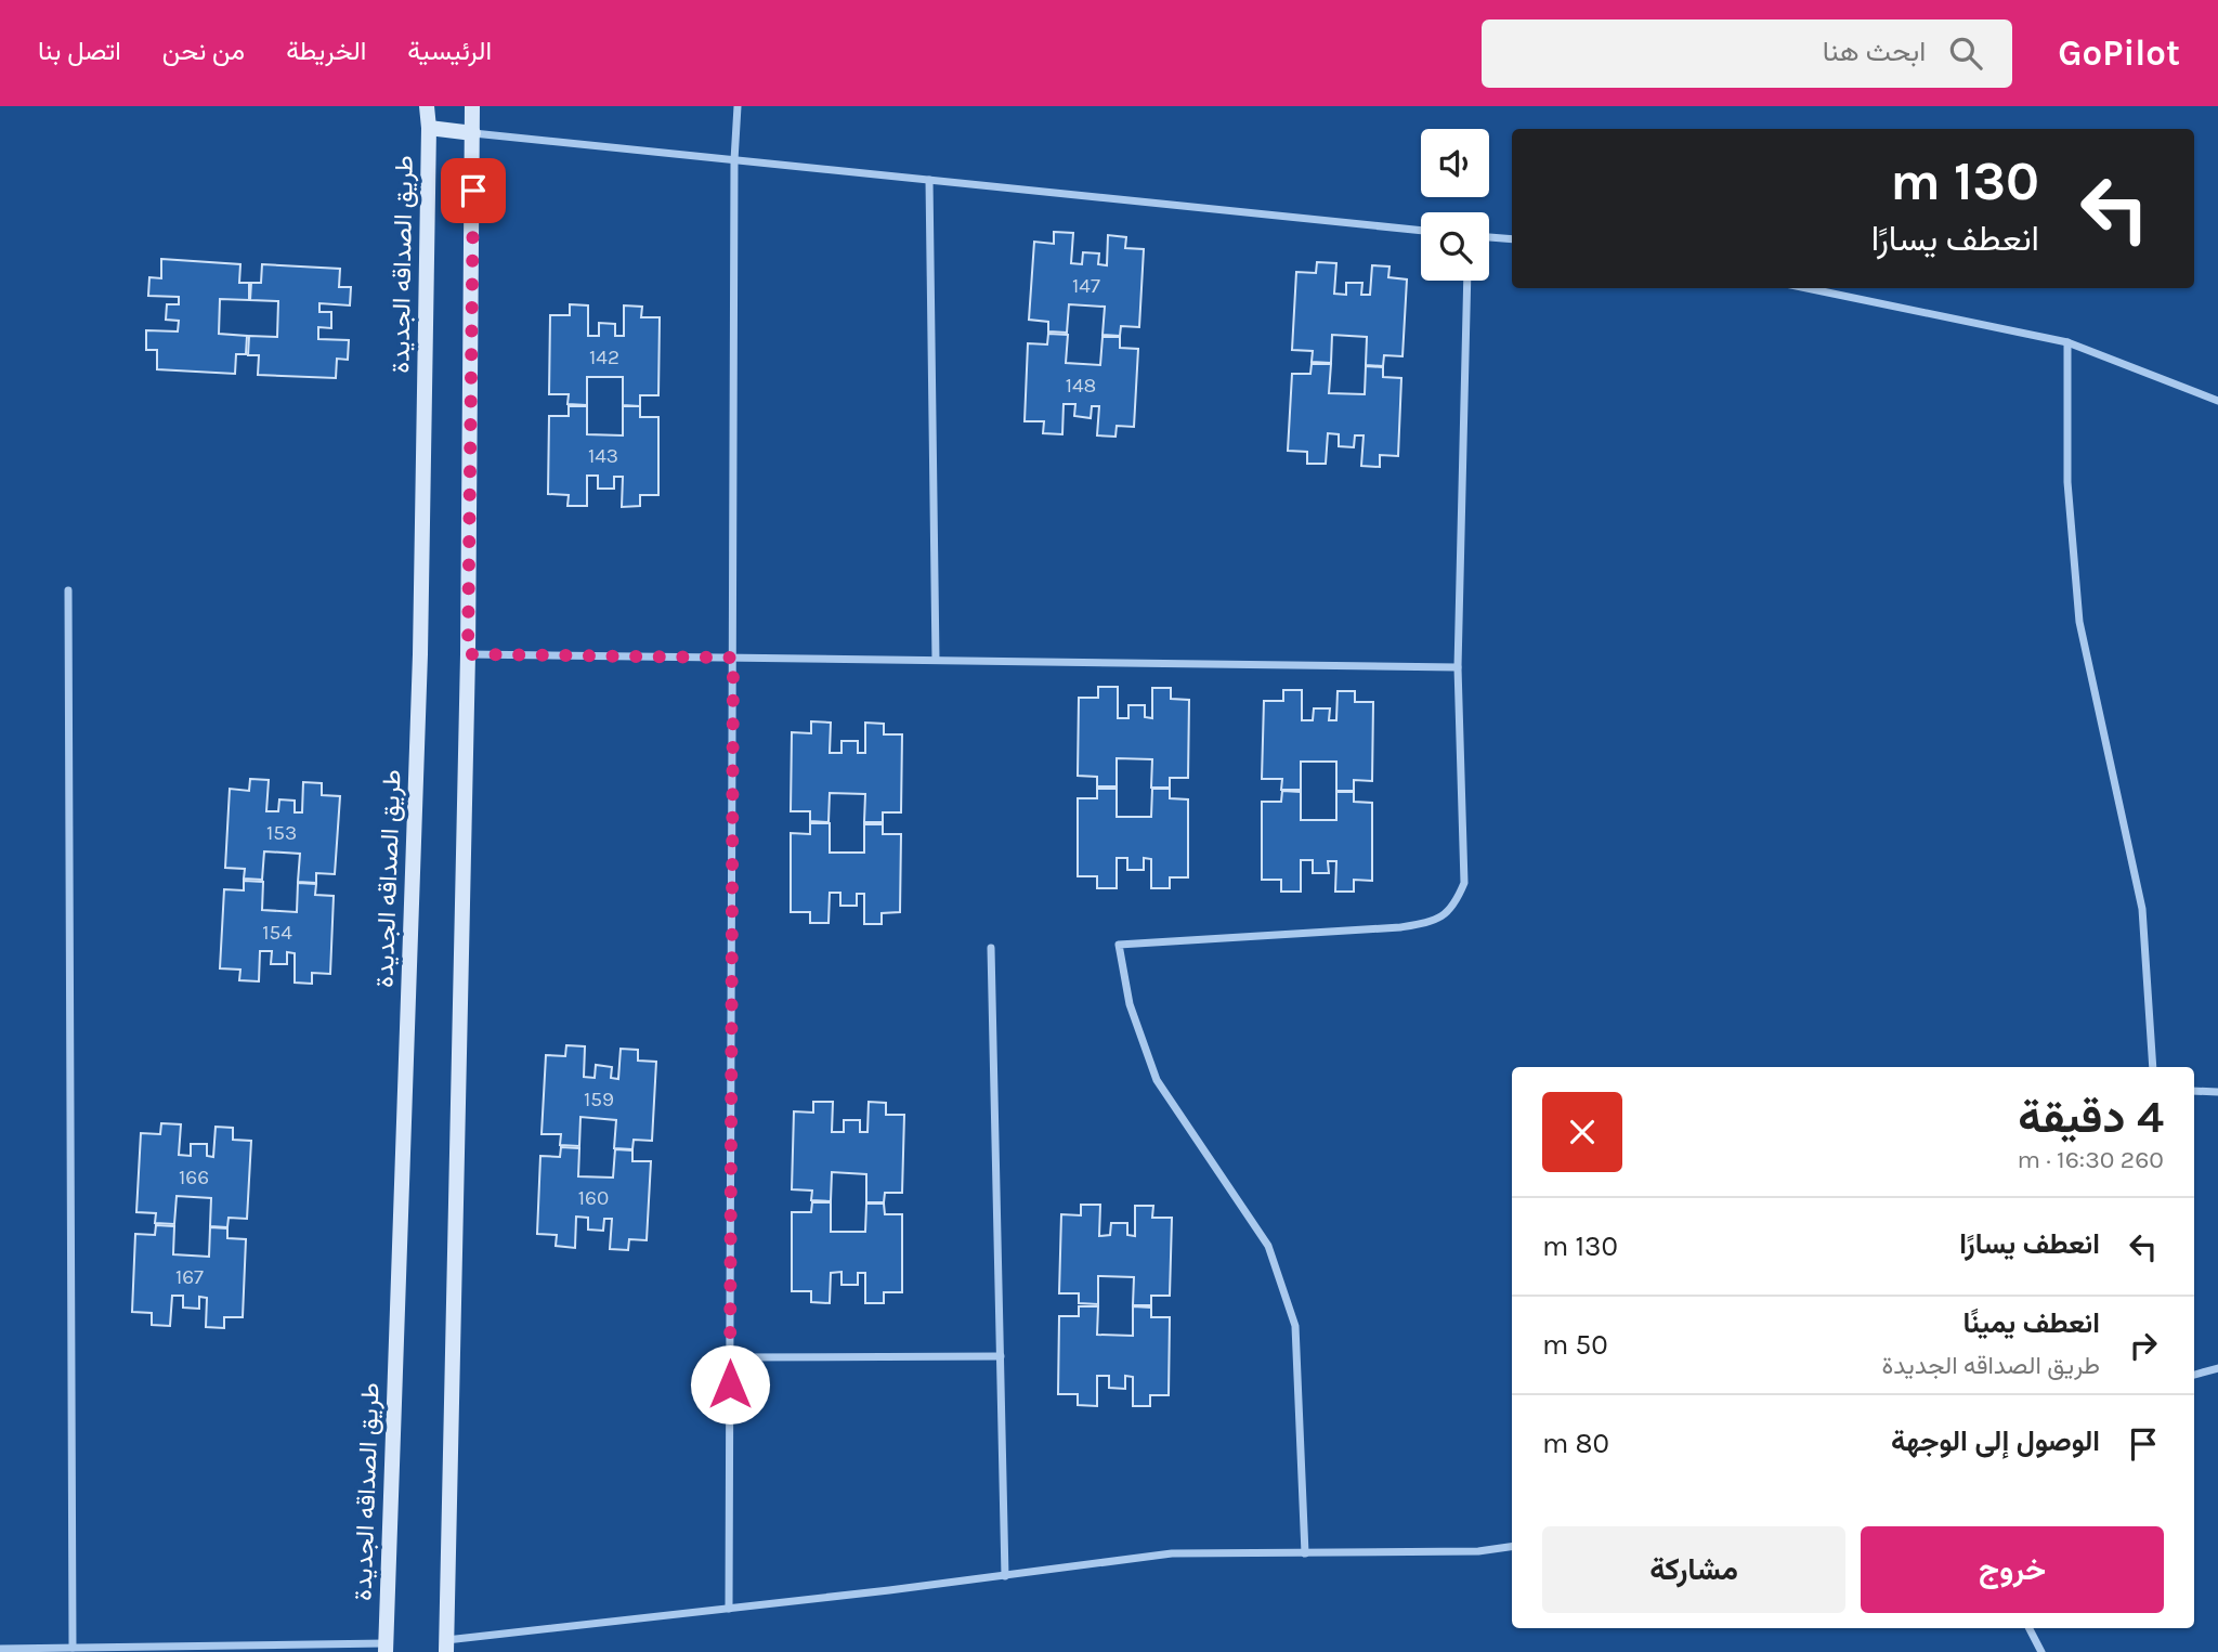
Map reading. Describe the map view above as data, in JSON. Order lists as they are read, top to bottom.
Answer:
{
  "streets": {
    "street": ["طريق الصداقه الجديدة"]
  },
  "house_numbers": [
    "147",
    "142",
    "148",
    "143",
    "153",
    "154",
    "159",
    "166",
    "160",
    "167"
  ],
  "page": {
    "header": "GoPilot",
    "search": "ابحث هنا",
    "nav": [
      "الرئيسية",
      "الخريطة",
      "من نحن",
      "اتصل بنا"
    ],
    "turn": ["130 m", "انعطف يسارًا"],
    "heading": ["4 دقيقة", "260 m · 16:30"],
    "list": [
      {
        "name": "انعطف يسارًا",
        "value": "130 m"
      },
      {
        "name": "انعطف يمينًا",
        "note": "طريق الصداقه الجديدة",
        "value": "50 m"
      },
      {
        "name": "الوصول إلى الوجهة",
        "value": "80 m"
      }
    ],
    "buttons": ["خروج", "مشاركة"]
  }
}
